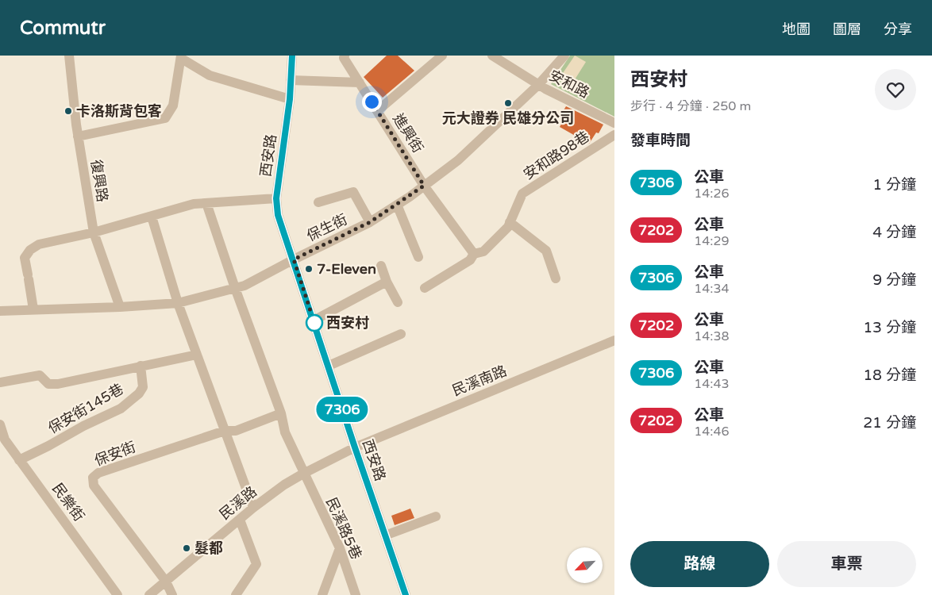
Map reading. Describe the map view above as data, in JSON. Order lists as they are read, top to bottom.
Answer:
{
  "streets": {
    "street": [
      "安和路",
      "進興街",
      "西安路",
      "安和路98巷",
      "復興路",
      "保生街",
      "民溪南路",
      "保安街145巷",
      "保安街",
      "民樂街",
      "民溪路",
      "民溪路5巷"
    ]
  },
  "crossings": [
    ["安和路", "保生街"],
    ["進興街", "安和路98巷"],
    ["進興街", "保生街"],
    ["西安路", "保生街"],
    ["西安路", "民溪南路"],
    ["西安路", "民溪路"],
    ["復興路", "保生街"],
    ["保生街", "民溪路5巷"],
    ["民溪南路", "民溪路"],
    ["保安街145巷", "民樂街"],
    ["保安街", "民溪路"],
    ["民溪路", "民溪路5巷"]
  ],
  "places": [
    "元大證券 民雄分公司",
    "卡洛斯背包客",
    "7-Eleven",
    "西安村",
    "髮都"
  ],
  "lines": ["bus line 7306"],
  "north": "bottom left",
  "page": {
    "header": "Commutr",
    "nav": ["地圖", "圖層", "分享"],
    "on_map": "7306",
    "heading": [
      ["西安村", "步行 · 4 分鐘 · 250 m"],
      "發車時間"
    ],
    "list": [
      {
        "mark": "7306",
        "name": "公車",
        "note": "14:26",
        "value": "1 分鐘"
      },
      {
        "mark": "7202",
        "name": "公車",
        "note": "14:29",
        "value": "4 分鐘"
      },
      {
        "mark": "7306",
        "name": "公車",
        "note": "14:34",
        "value": "9 分鐘"
      },
      {
        "mark": "7202",
        "name": "公車",
        "note": "14:38",
        "value": "13 分鐘"
      },
      {
        "mark": "7306",
        "name": "公車",
        "note": "14:43",
        "value": "18 分鐘"
      },
      {
        "mark": "7202",
        "name": "公車",
        "note": "14:46",
        "value": "21 分鐘"
      }
    ],
    "buttons": ["路線", "車票"]
  }
}
